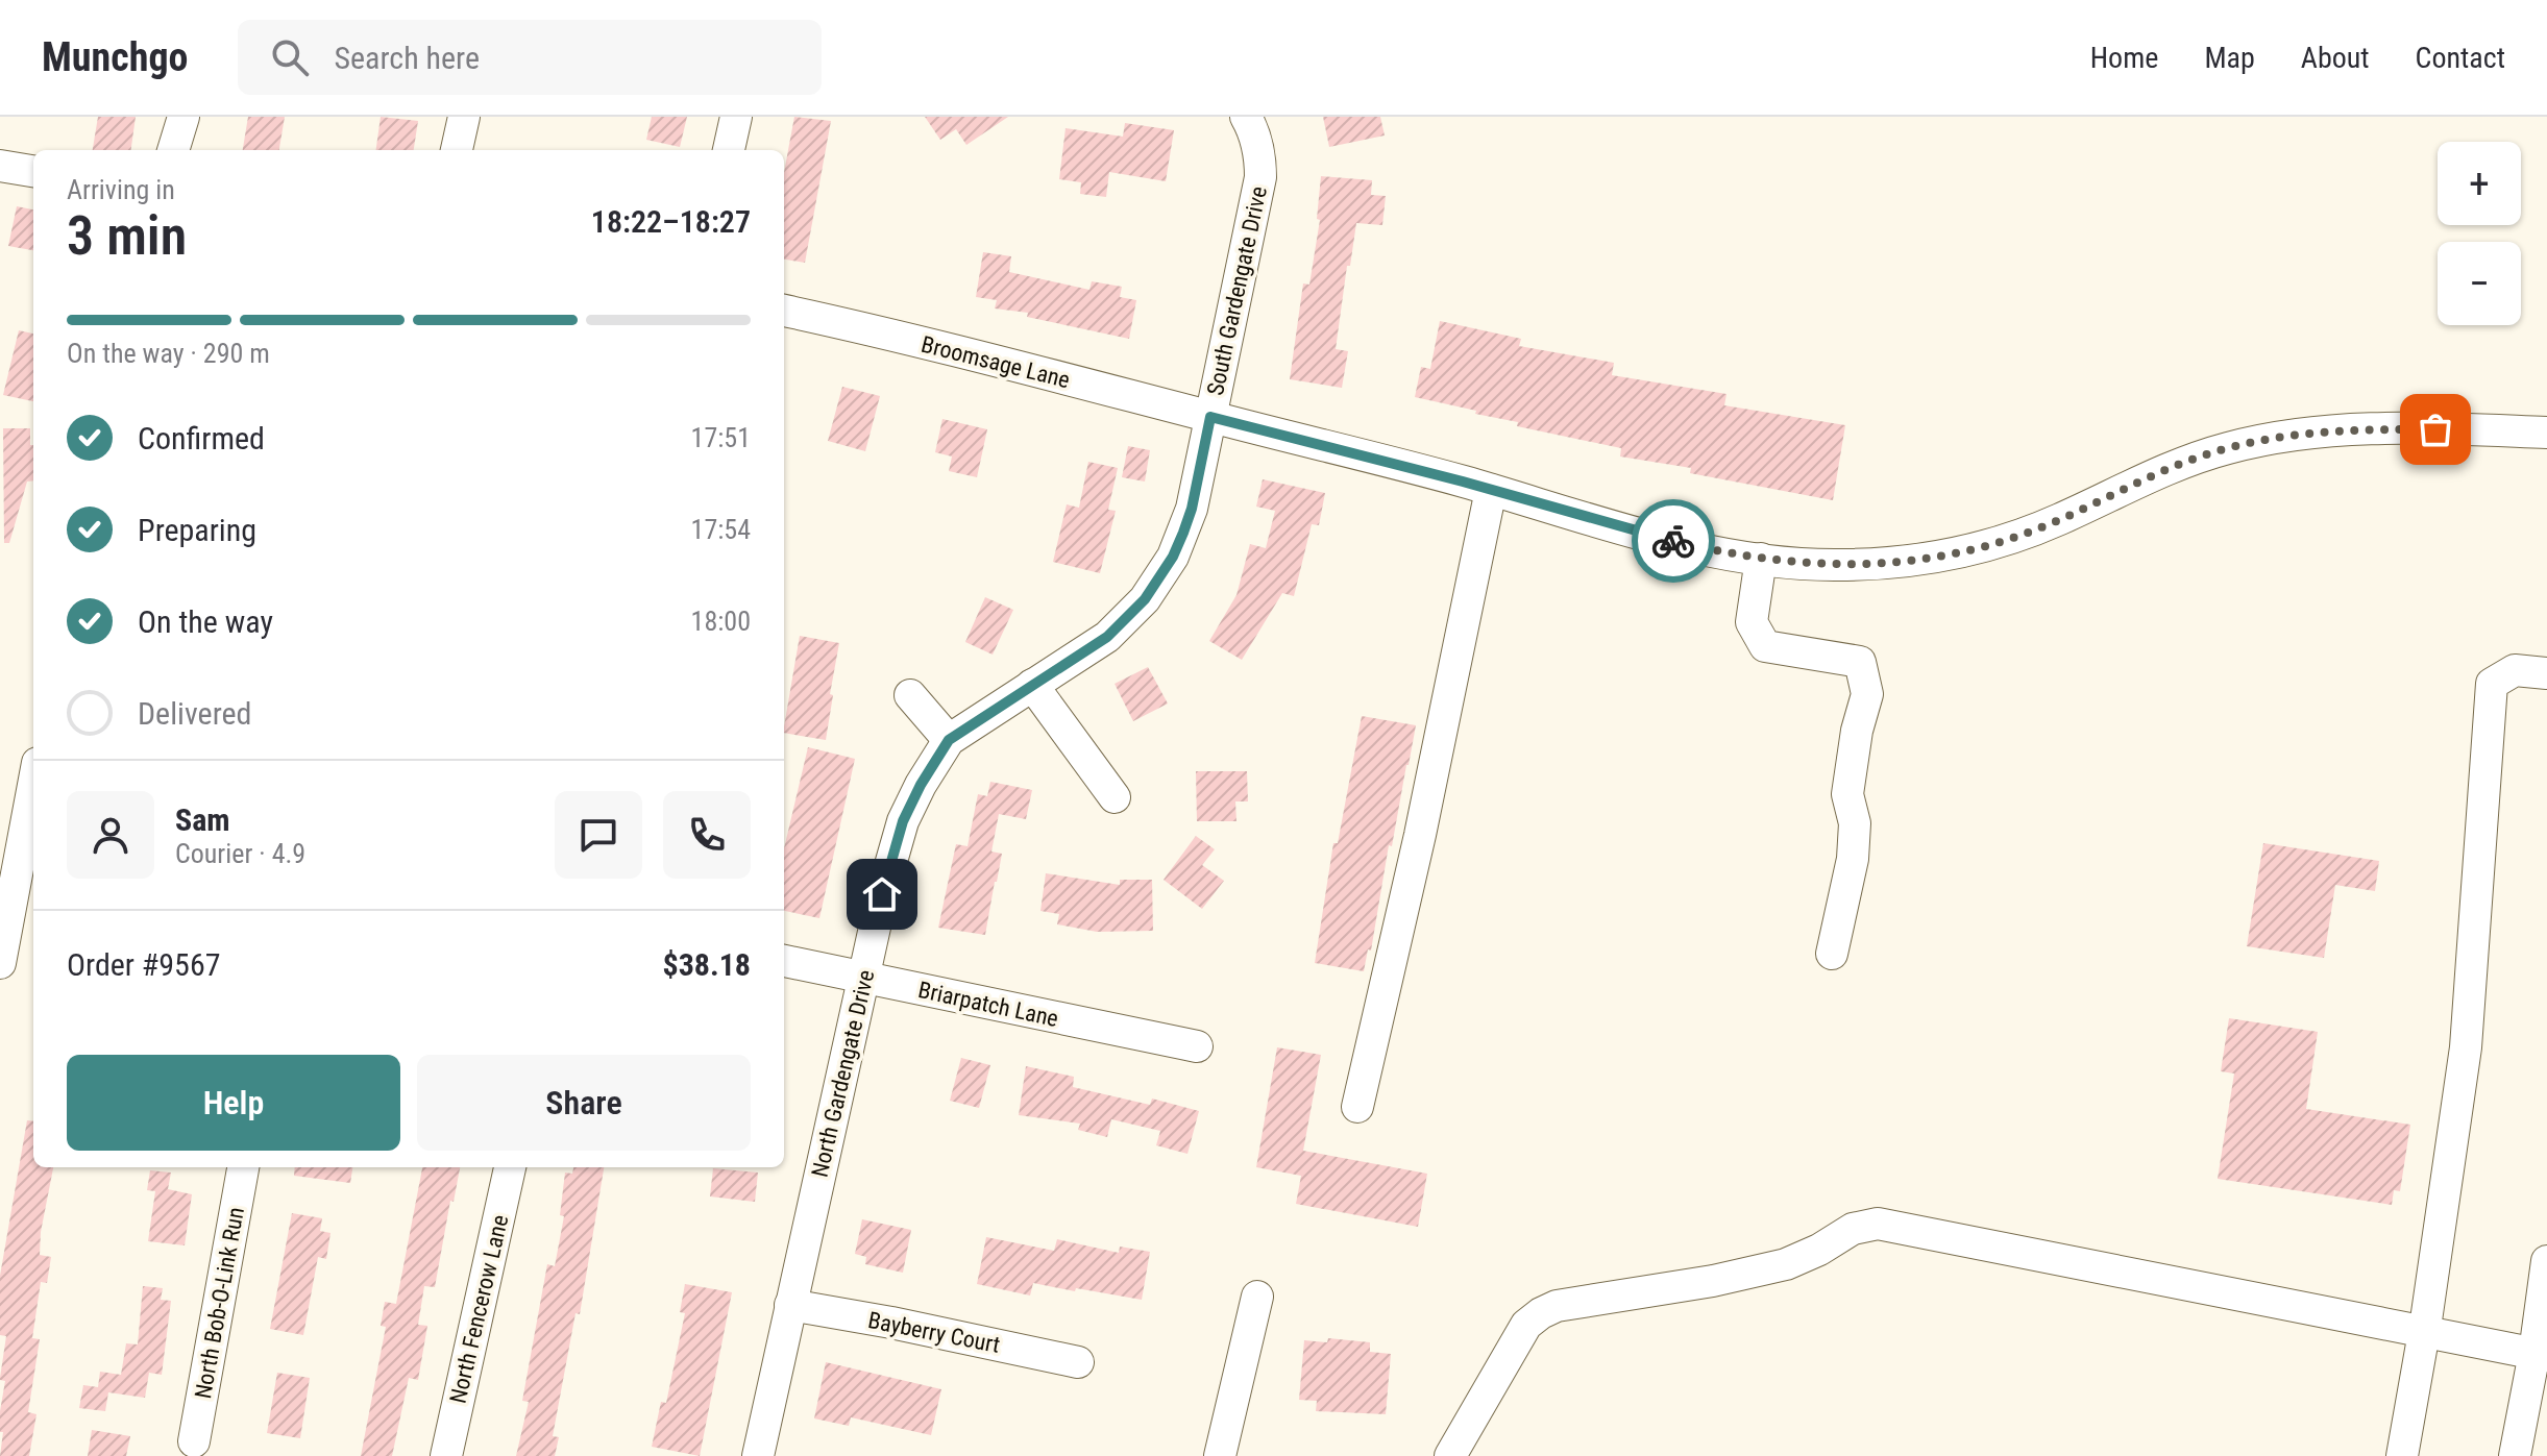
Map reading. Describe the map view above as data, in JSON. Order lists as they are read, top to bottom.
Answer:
{
  "streets": {
    "street": [
      "South Gardengate Drive",
      "Broomsage Lane",
      "Briarpatch Lane",
      "North Gardengate Drive",
      "North Bob-O-Link Run",
      "North Fencerow Lane",
      "Bayberry Court"
    ]
  },
  "crossings": [
    ["South Gardengate Drive", "Broomsage Lane"],
    ["South Gardengate Drive", "North Gardengate Drive"],
    ["Broomsage Lane", "North Gardengate Drive"],
    ["Briarpatch Lane", "North Gardengate Drive"],
    ["North Gardengate Drive", "Bayberry Court"]
  ],
  "page": {
    "header": "Munchgo",
    "search": "Search here",
    "nav": [
      "Home",
      "Map",
      "About",
      "Contact"
    ],
    "map_buttons": ["+", "−"],
    "heading": ["3 min", "Arriving in", "18:22–18:27"],
    "panel": [
      "Sam",
      "Courier · 4.9",
      "Order #9567",
      "$38.18"
    ],
    "bar": "On the way · 290 m",
    "list": [
      ["Confirmed", "17:51"],
      ["Preparing", "17:54"],
      ["On the way", "18:00"],
      "Delivered"
    ],
    "buttons": ["Help", "Share"]
  }
}
